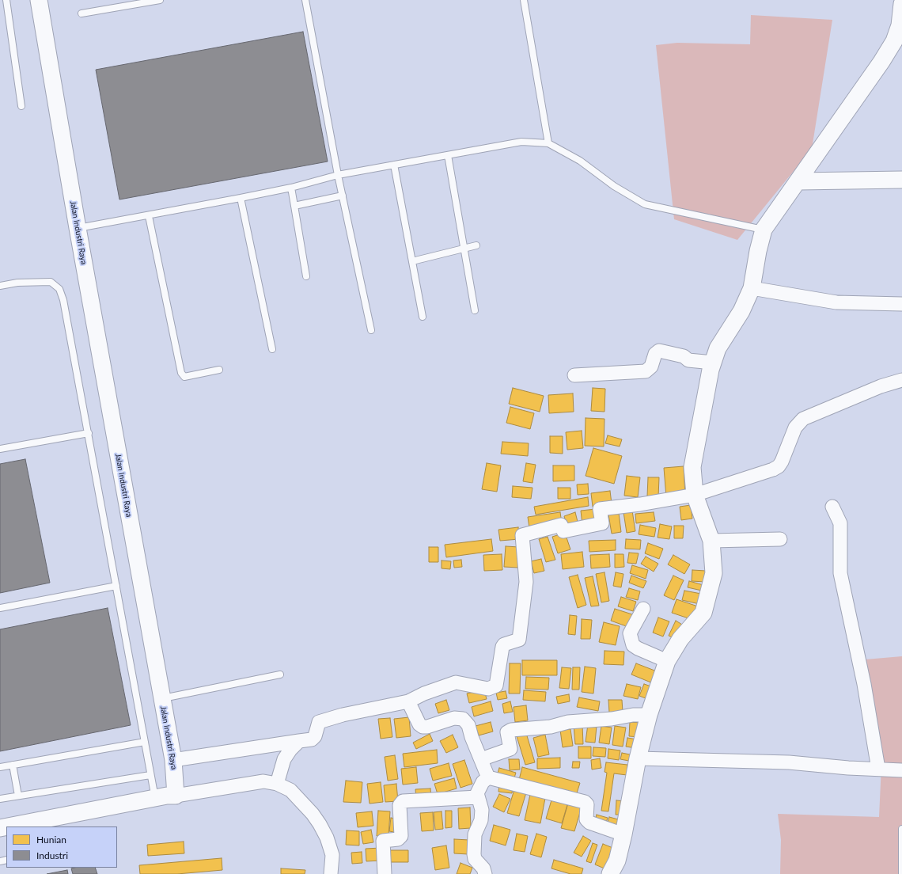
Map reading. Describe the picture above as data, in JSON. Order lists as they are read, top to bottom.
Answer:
{
  "streets": {
    "street": ["Jalan Industri Raya"]
  },
  "legend": ["Hunian", "Industri"]
}
